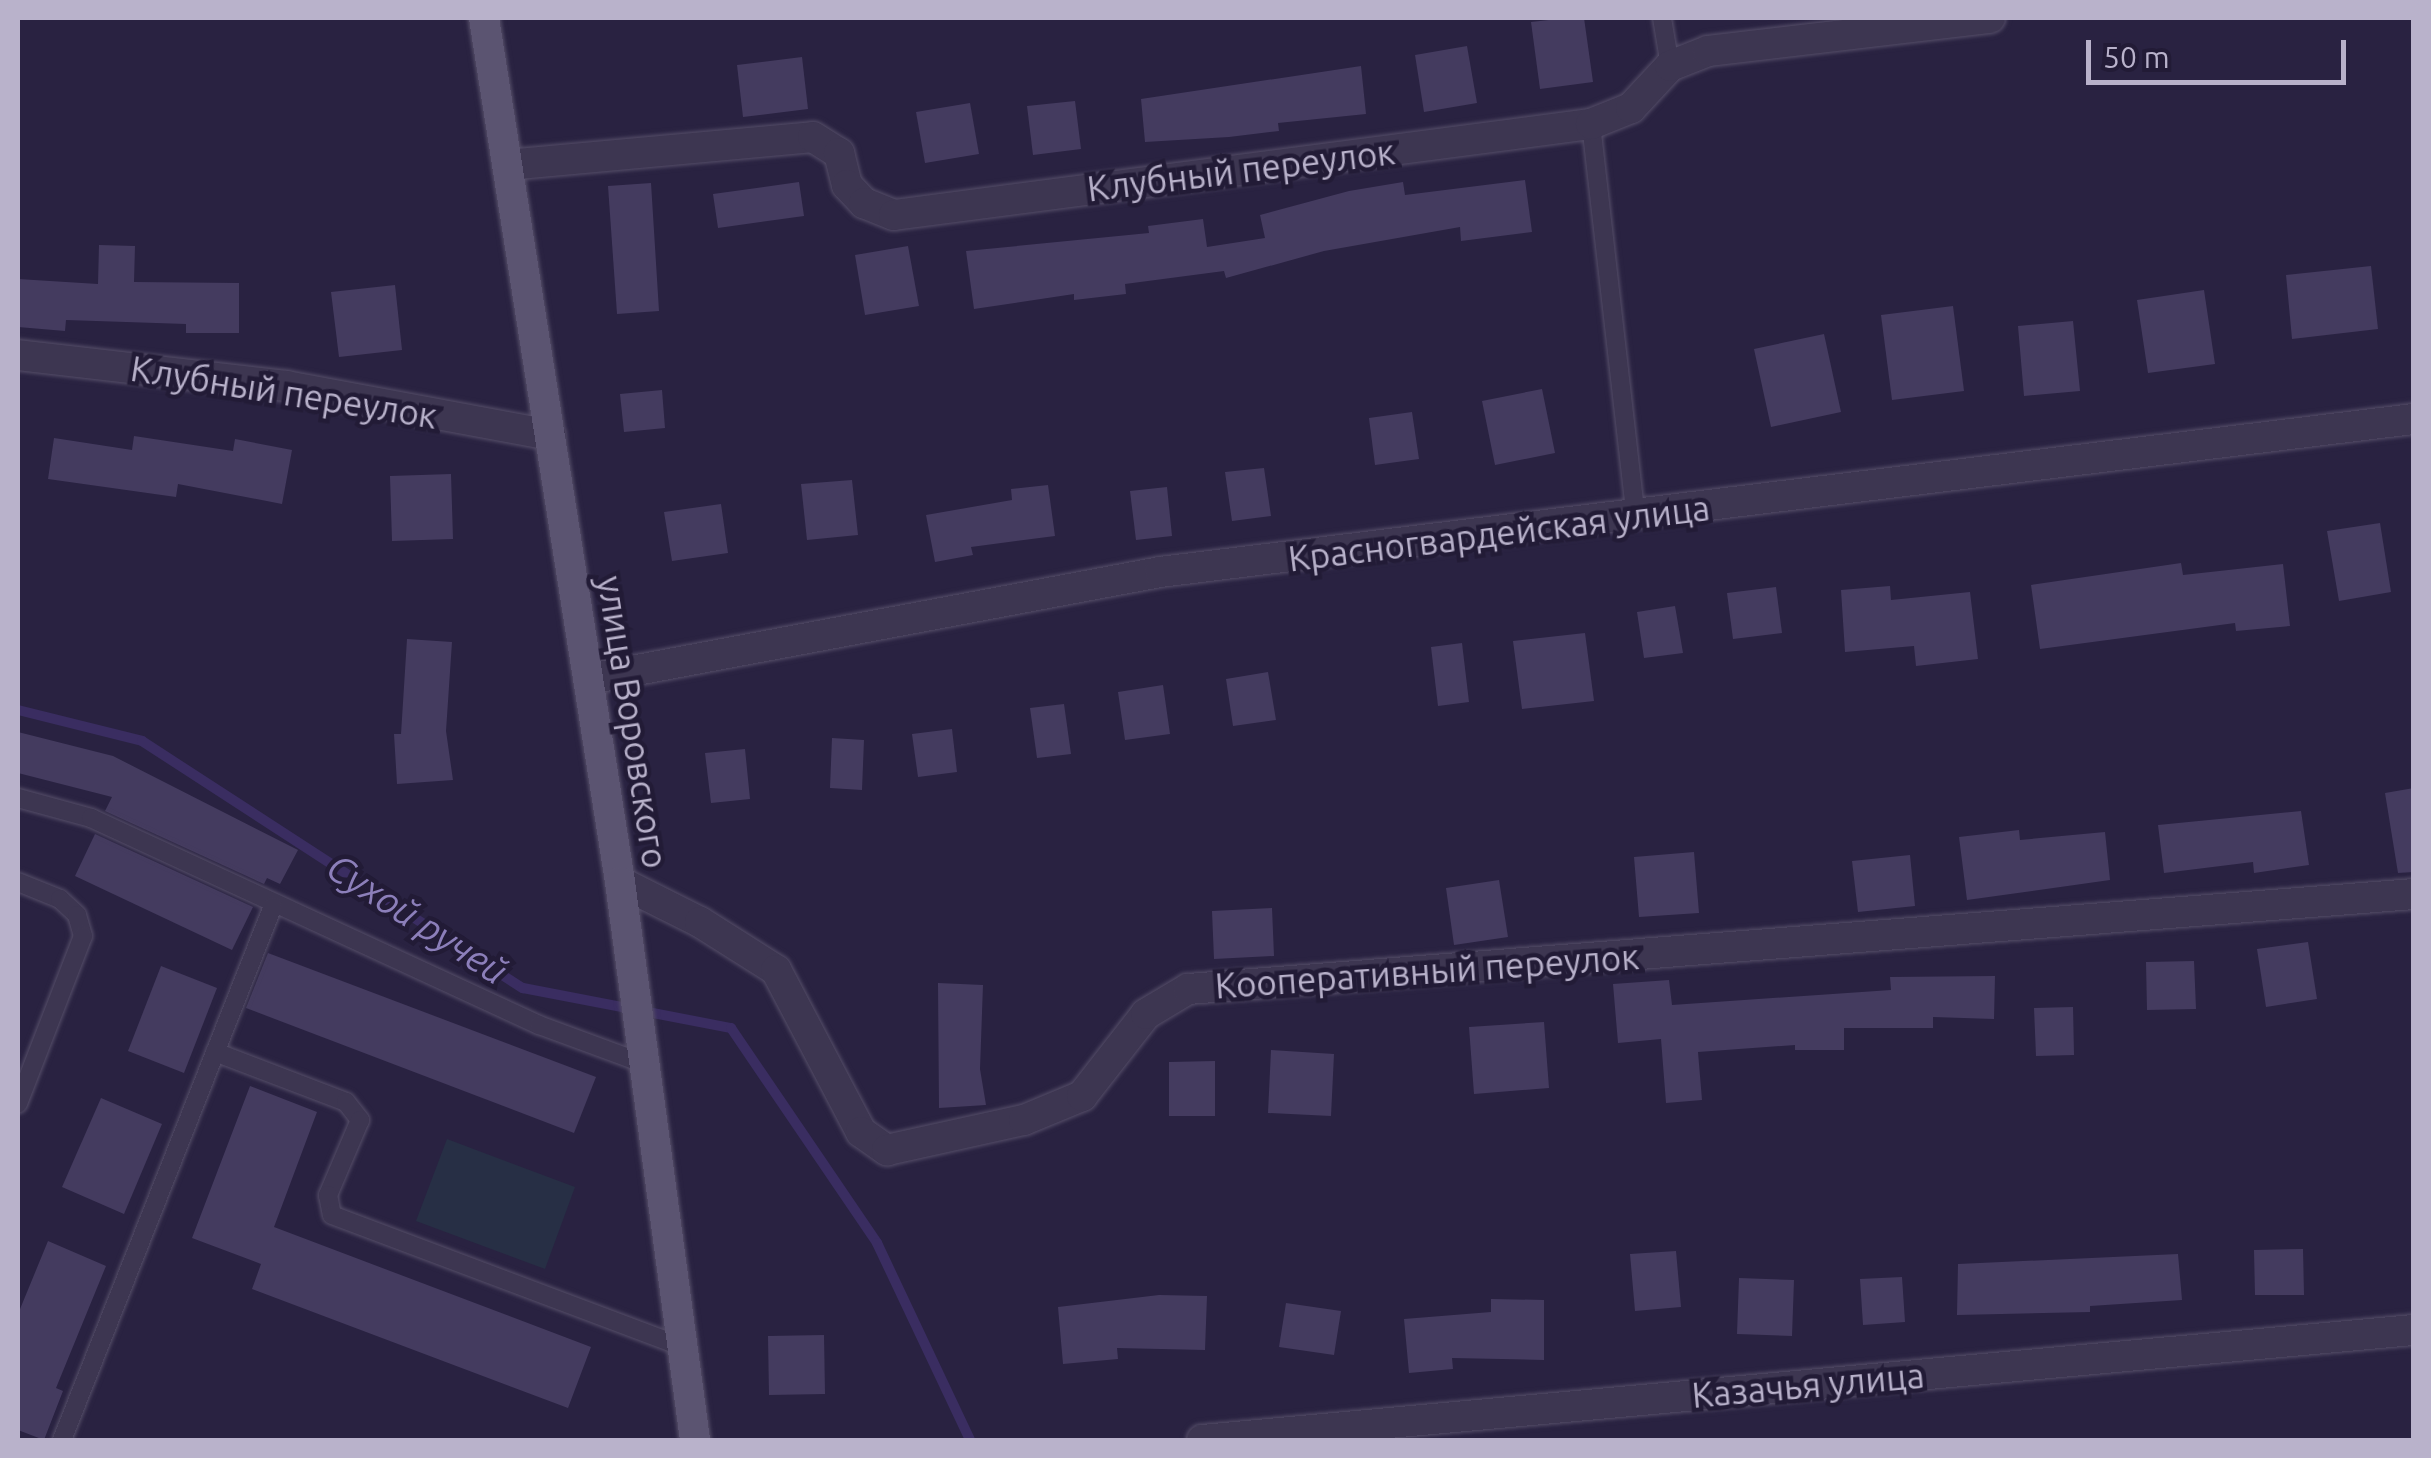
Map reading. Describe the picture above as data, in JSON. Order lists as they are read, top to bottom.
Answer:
{
  "streets": {
    "main road": ["улица Воровского"],
    "street": [
      "Клубный переулок",
      "Красногвардейская улица",
      "Кооперативный переулок",
      "Казачья улица"
    ]
  },
  "crossings": [
    ["Клубный переулок", "улица Воровского"],
    ["Красногвардейская улица", "улица Воровского"],
    ["улица Воровского", "Кооперативный переулок"]
  ],
  "water": ["Сухой ручей"],
  "scale_bar": "50 m"
}
